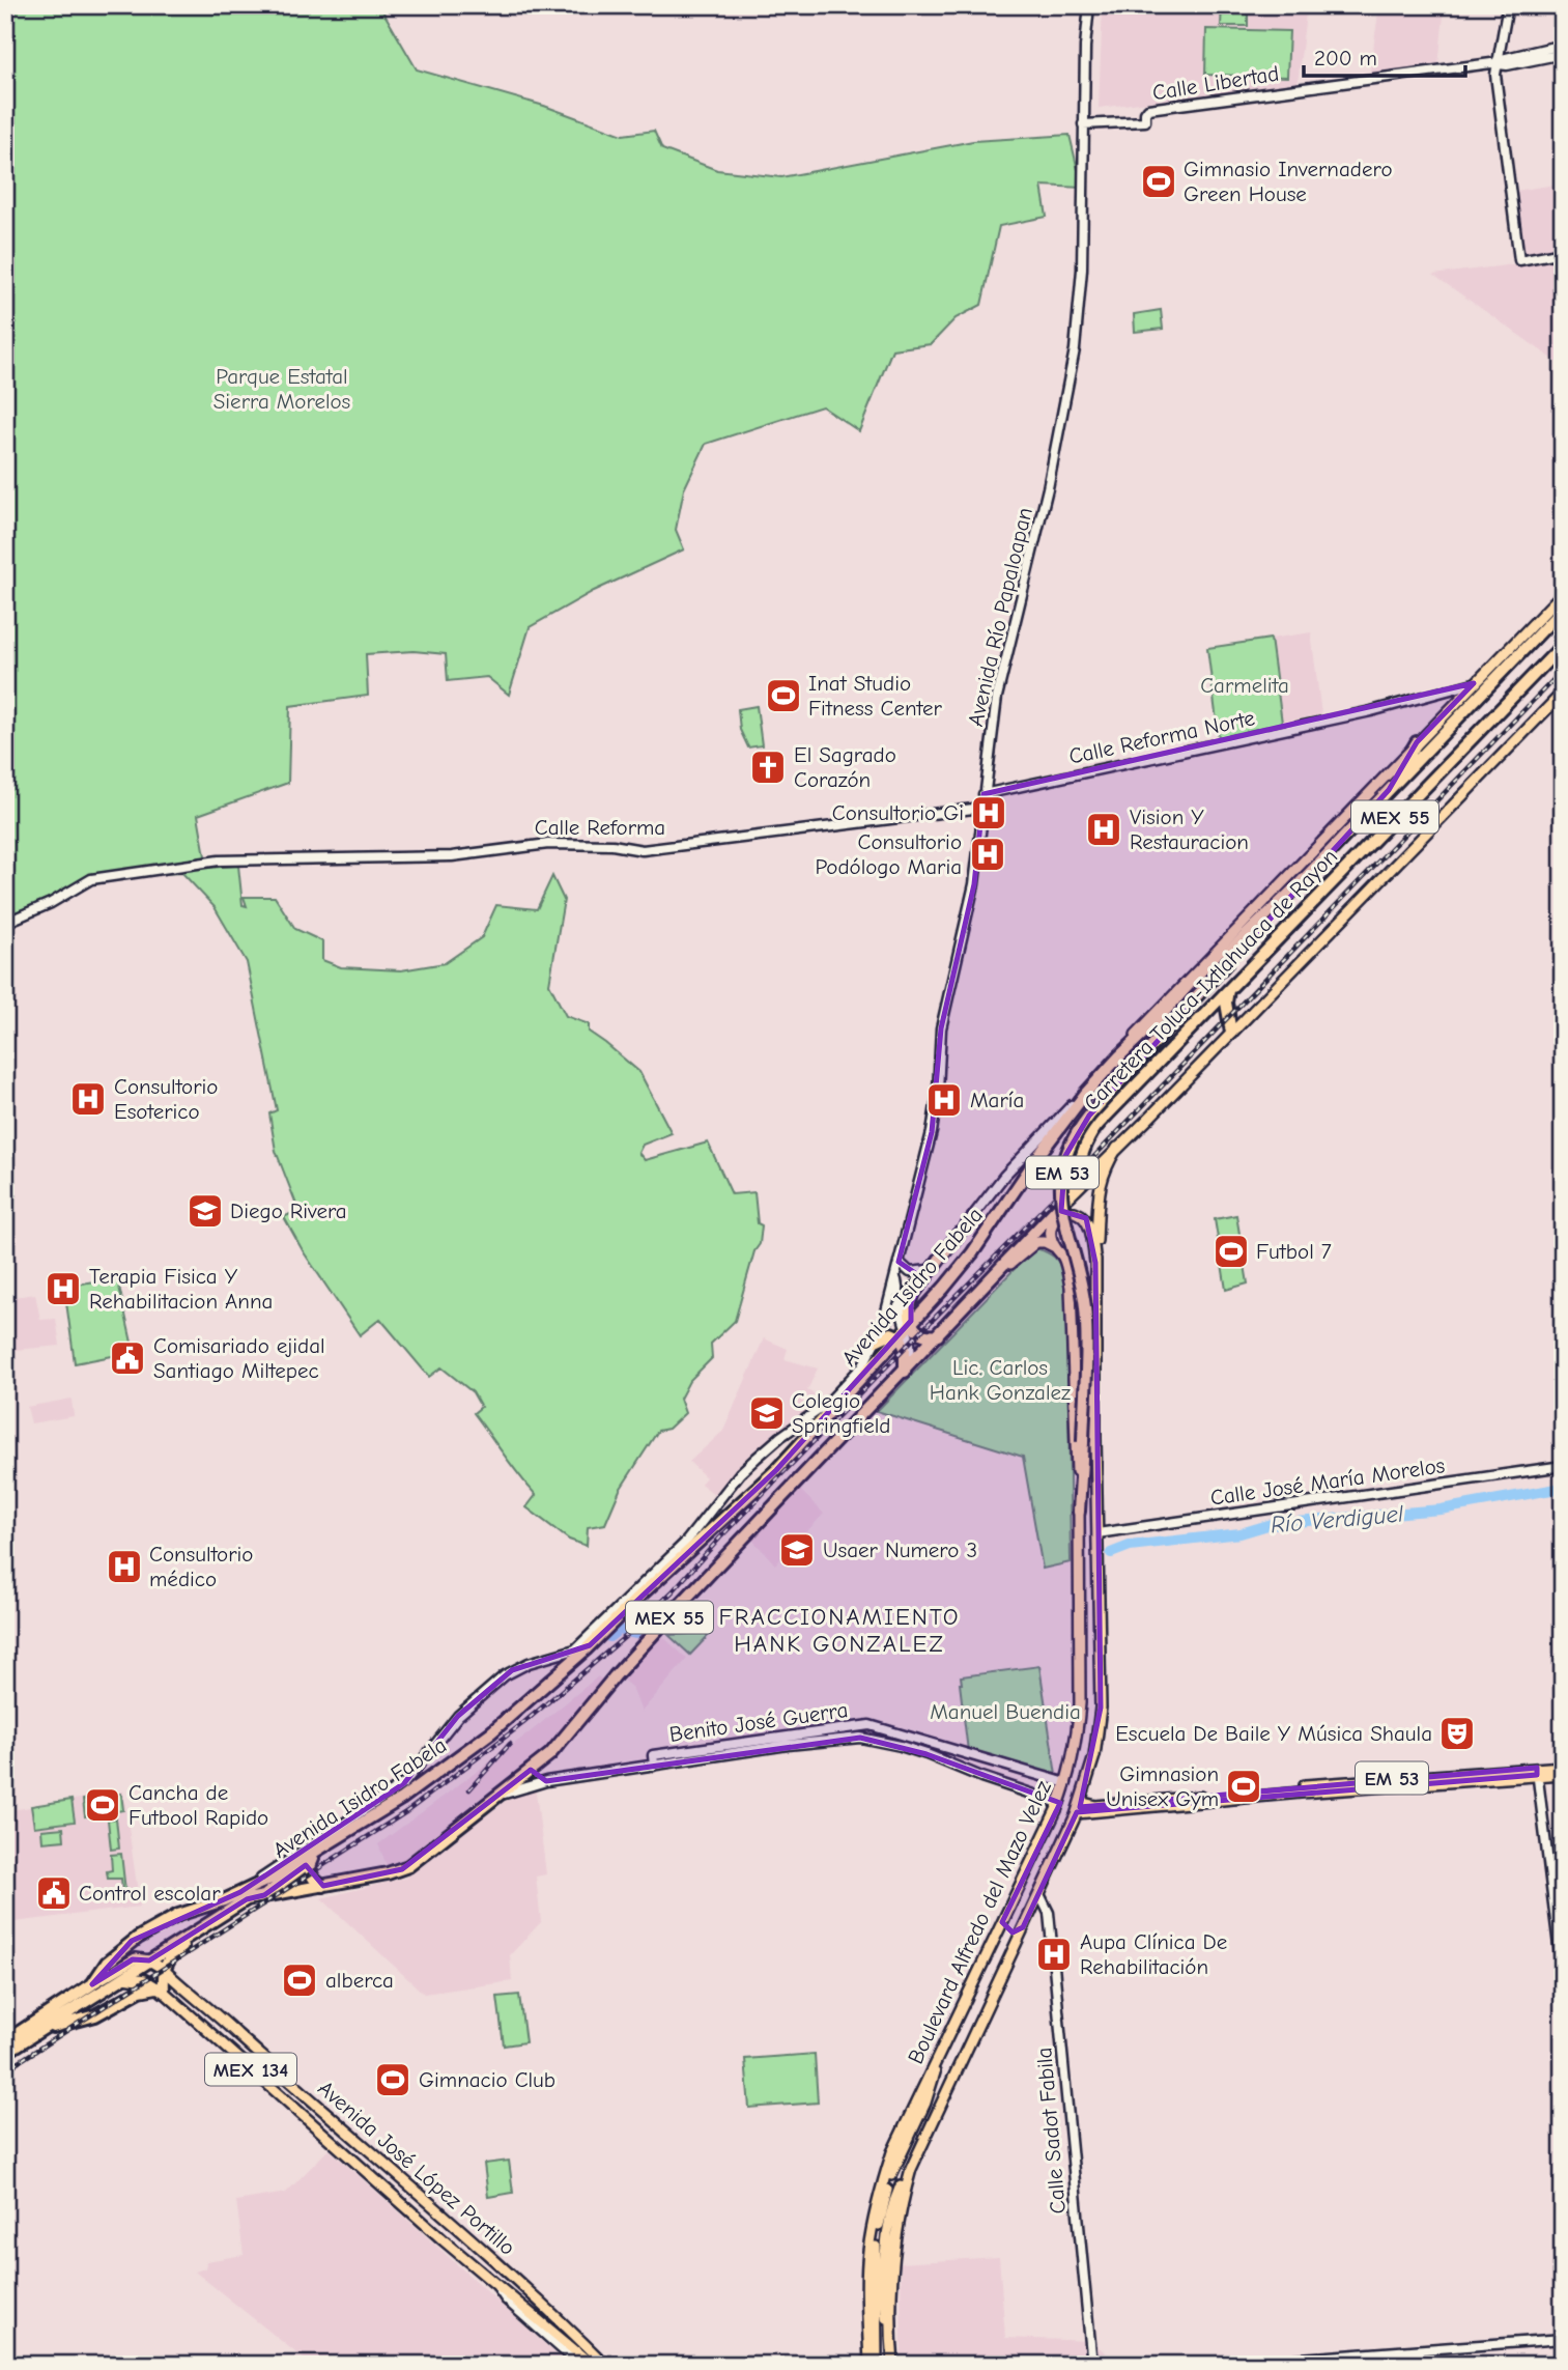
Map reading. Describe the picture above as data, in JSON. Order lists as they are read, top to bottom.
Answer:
{
  "streets": {
    "highway": [
      "MEX 55",
      "Carretera Toluca-Ixtlahuaca de Rayon",
      "EM 53",
      "Avenida Isidro Fabela",
      "Boulevard Alfredo del Mazo Velez"
    ],
    "main road": [
      "Calle Libertad",
      "Avenida Río Papaloapan",
      "Calle Reforma Norte",
      "Calle Reforma",
      "Calle José María Morelos",
      "Benito José Guerra",
      "MEX 134",
      "Calle Sadot Fabila",
      "Avenida José López Portillo"
    ]
  },
  "crossings": [
    ["Calle Libertad", "Avenida Río Papaloapan"],
    ["Avenida Río Papaloapan", "Calle Reforma Norte"],
    ["Avenida Río Papaloapan", "Calle Reforma"],
    ["Avenida Río Papaloapan", "Avenida Isidro Fabela"],
    ["Calle Reforma Norte", "Carretera Toluca-Ixtlahuaca de Rayon"],
    ["MEX 55", "Avenida Isidro Fabela"],
    ["MEX 55", "Avenida José López Portillo"],
    ["Carretera Toluca-Ixtlahuaca de Rayon", "Avenida Isidro Fabela"],
    ["Carretera Toluca-Ixtlahuaca de Rayon", "Boulevard Alfredo del Mazo Velez"],
    ["EM 53", "Boulevard Alfredo del Mazo Velez"],
    ["Avenida Isidro Fabela", "Avenida José López Portillo"],
    ["Calle José María Morelos", "Boulevard Alfredo del Mazo Velez"],
    ["Benito José Guerra", "Boulevard Alfredo del Mazo Velez"],
    ["Boulevard Alfredo del Mazo Velez", "Calle Sadot Fabila"]
  ],
  "districts": ["FRACCIONAMIENTO HANK GONZALEZ"],
  "water": ["Río Verdiguel"],
  "parks": [
    "Parque Estatal Sierra Morelos",
    "Carmelita",
    "Lic. Carlos Hank Gonzalez",
    "Manuel Buendia"
  ],
  "places": {
    "sports": [
      "Gimnasio Invernadero Green House",
      "Inat Studio Fitness Center",
      "Futbol 7",
      "Gimnasion Unisex Gym",
      "Cancha de Futbool Rapido",
      "alberca",
      "Gimnacio Club"
    ],
    "church": ["El Sagrado Corazón"],
    "hospital": [
      "Consultorio Gi",
      "Vision Y Restauracion",
      "Consultorio Podólogo Maria",
      "Consultorio Esoterico",
      "María",
      "Terapia Fisica Y Rehabilitacion Anna",
      "Consultorio médico",
      "Aupa Clínica De Rehabilitación"
    ],
    "school or university": ["Diego Rivera", "Colegio Springfield", "Usaer Numero 3"],
    "public building": ["Comisariado ejidal Santiago Miltepec", "Control escolar"],
    "theatre": ["Escuela De Baile Y Música Shaula"]
  },
  "scale_bar": "200 m"
}
